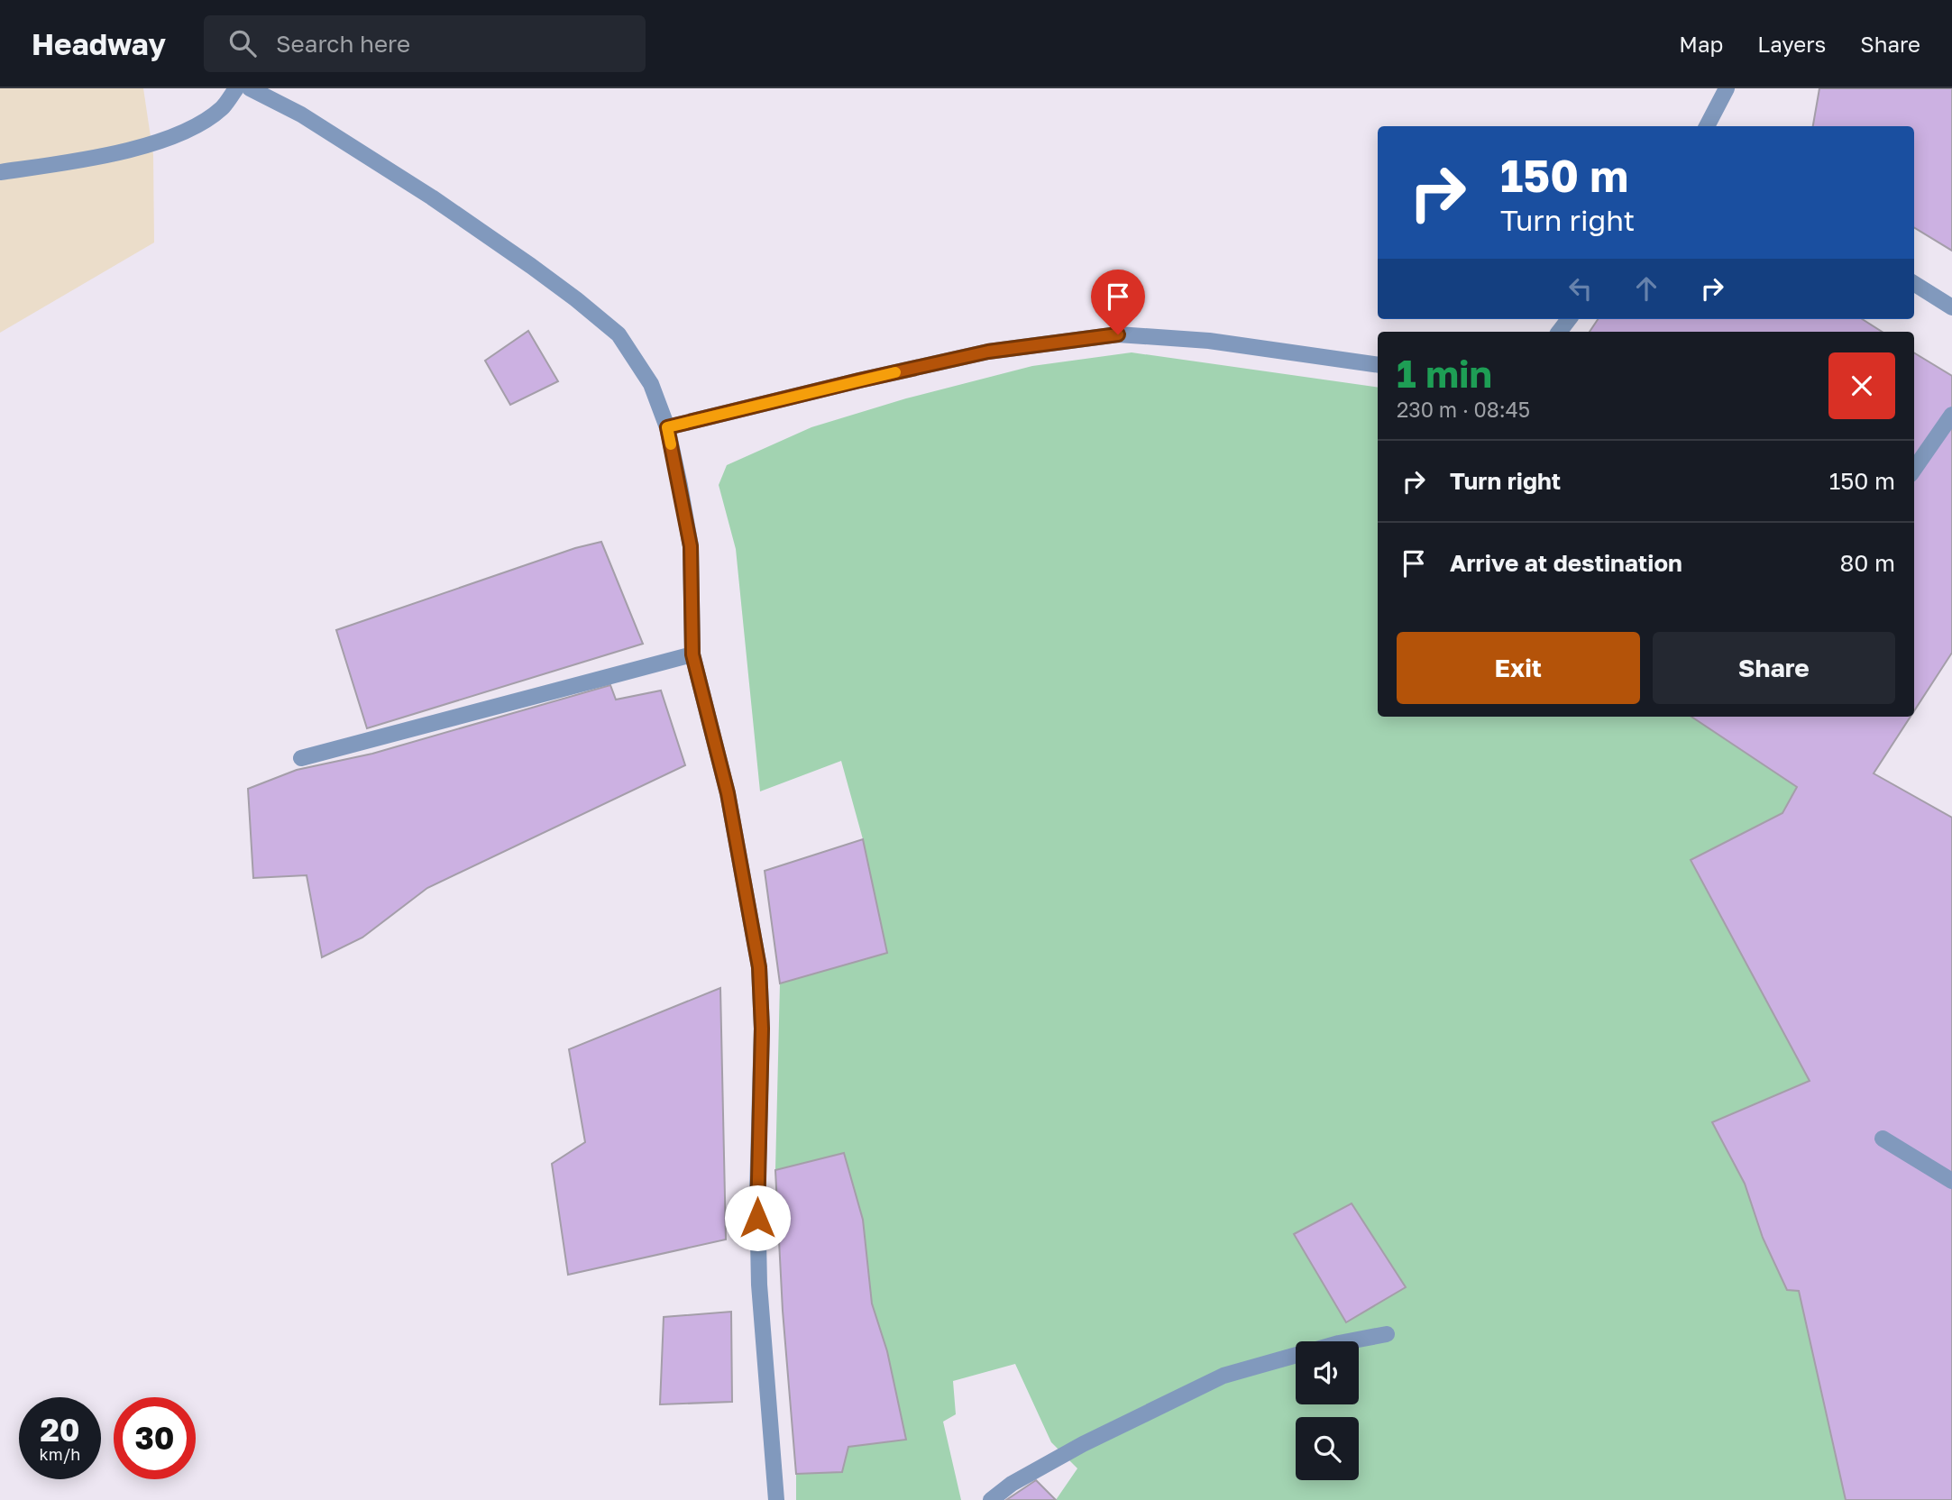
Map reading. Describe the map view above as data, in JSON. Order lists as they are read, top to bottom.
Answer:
{
  "page": {
    "header": "Headway",
    "search": "Search here",
    "nav": ["Map", "Layers", "Share"],
    "turn": ["150 m", "Turn right"],
    "heading": ["1 min", "230 m · 08:45"],
    "list": [
      {
        "name": "Turn right",
        "value": "150 m"
      },
      {
        "name": "Arrive at destination",
        "value": "80 m"
      }
    ],
    "buttons": ["Exit", "Share"],
    "speed": "20 km/h",
    "limit": "30"
  }
}
